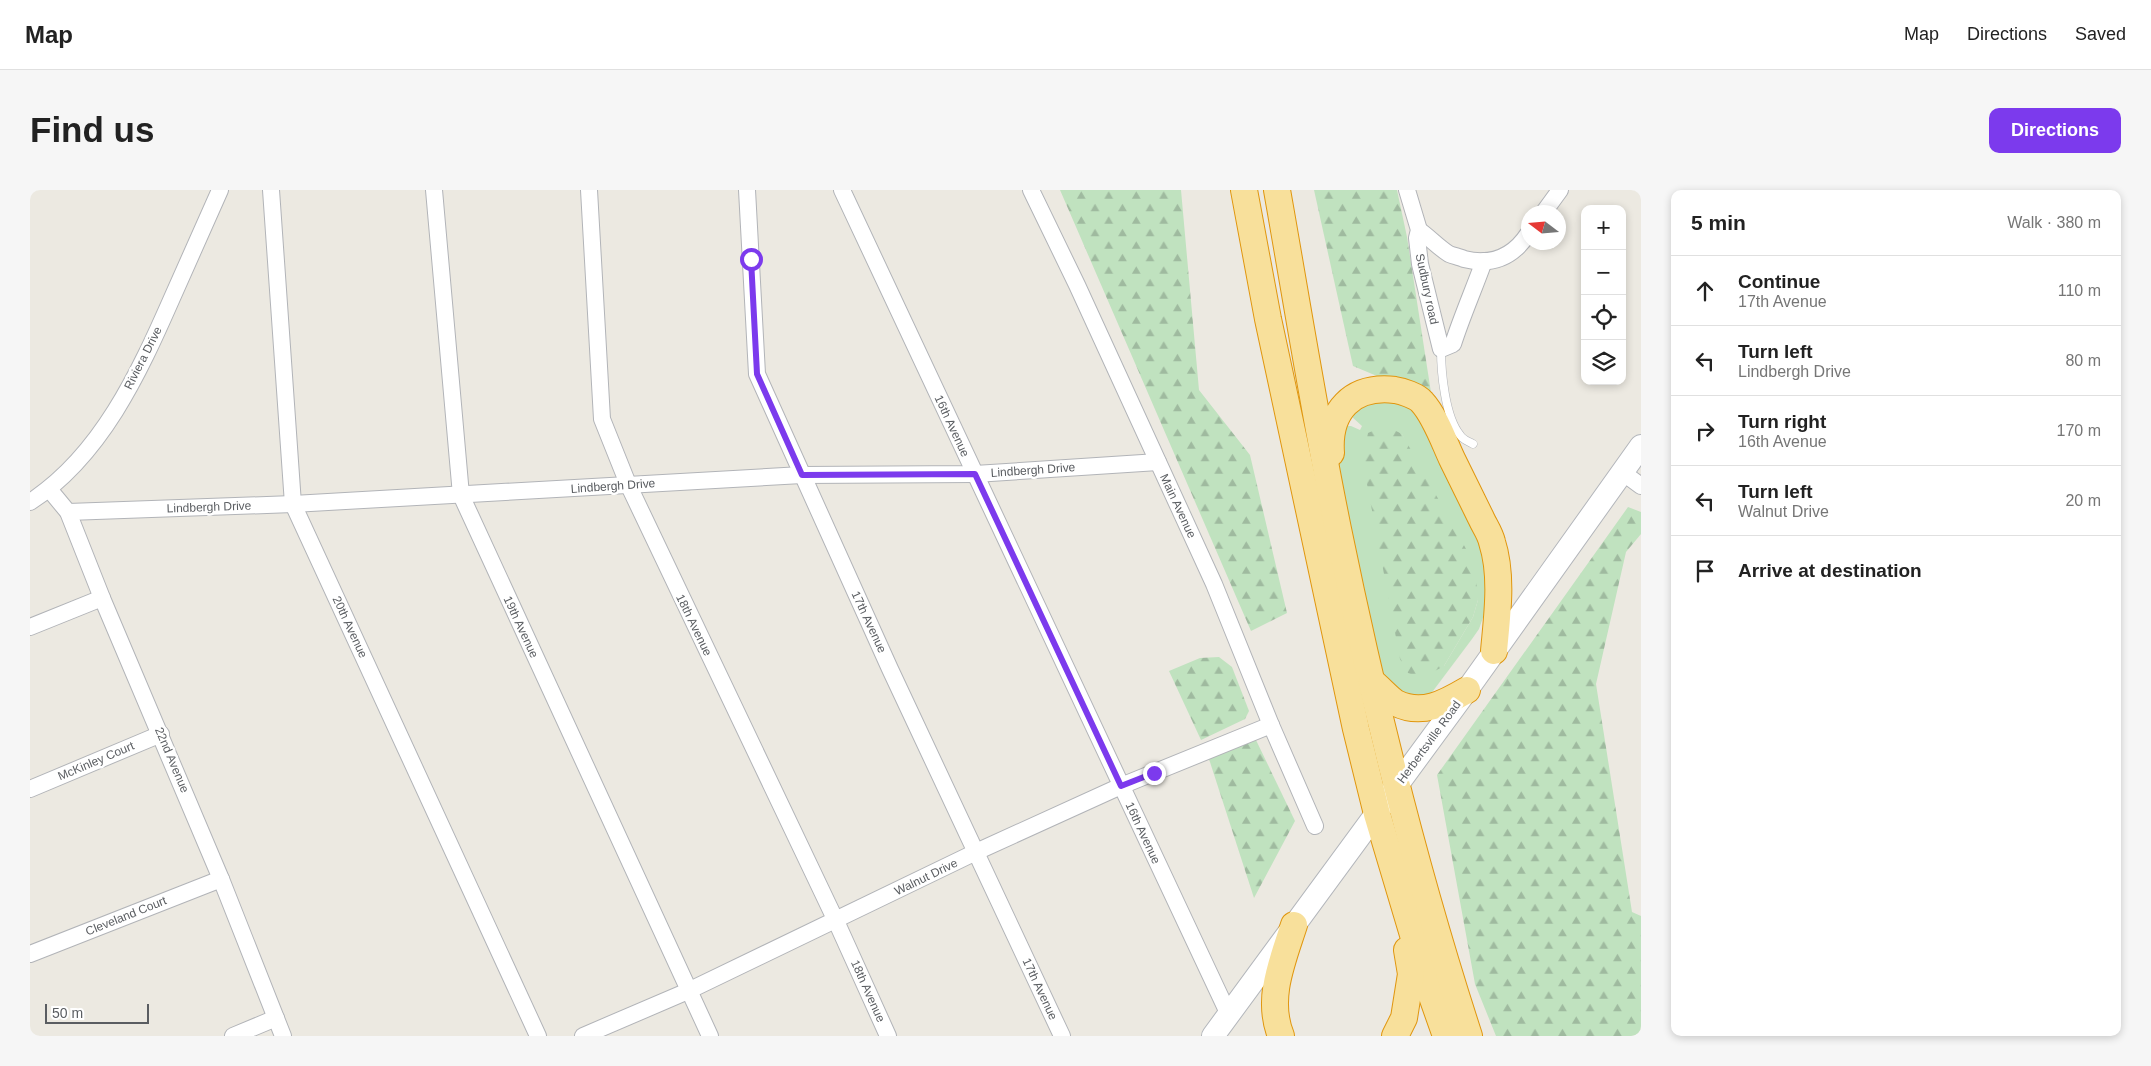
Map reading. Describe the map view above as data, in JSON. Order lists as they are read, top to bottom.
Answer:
{
  "streets": {
    "main road": ["Herbertsville Road"],
    "street": [
      "Sudbury road",
      "Riviera Drive",
      "16th Avenue",
      "Lindbergh Drive",
      "Main Avenue",
      "17th Avenue",
      "18th Avenue",
      "20th Avenue",
      "19th Avenue",
      "22nd Avenue",
      "McKinley Court",
      "Walnut Drive",
      "Cleveland Court"
    ]
  },
  "crossings": [
    ["Riviera Drive", "22nd Avenue"],
    ["16th Avenue", "Lindbergh Drive"],
    ["16th Avenue", "Herbertsville Road"],
    ["16th Avenue", "Walnut Drive"],
    ["Lindbergh Drive", "Main Avenue"],
    ["Lindbergh Drive", "17th Avenue"],
    ["Lindbergh Drive", "18th Avenue"],
    ["Lindbergh Drive", "20th Avenue"],
    ["Lindbergh Drive", "19th Avenue"],
    ["Lindbergh Drive", "22nd Avenue"],
    ["Main Avenue", "Walnut Drive"],
    ["17th Avenue", "Walnut Drive"],
    ["18th Avenue", "Walnut Drive"],
    ["19th Avenue", "Walnut Drive"],
    ["22nd Avenue", "McKinley Court"],
    ["22nd Avenue", "Cleveland Court"]
  ],
  "scale_bar": "50 m",
  "north": "left",
  "page": {
    "header": "Map",
    "nav": ["Map", "Directions", "Saved"],
    "buttons": "Directions",
    "title": "Find us",
    "heading": ["5 min", "Walk · 380 m"],
    "map_buttons": ["+", "−"],
    "list": [
      ["Continue", "17th Avenue", "110 m"],
      ["Turn left", "Lindbergh Drive", "80 m"],
      ["Turn right", "16th Avenue", "170 m"],
      ["Turn left", "Walnut Drive", "20 m"],
      "Arrive at destination"
    ],
    "scale": "50 m"
  }
}
